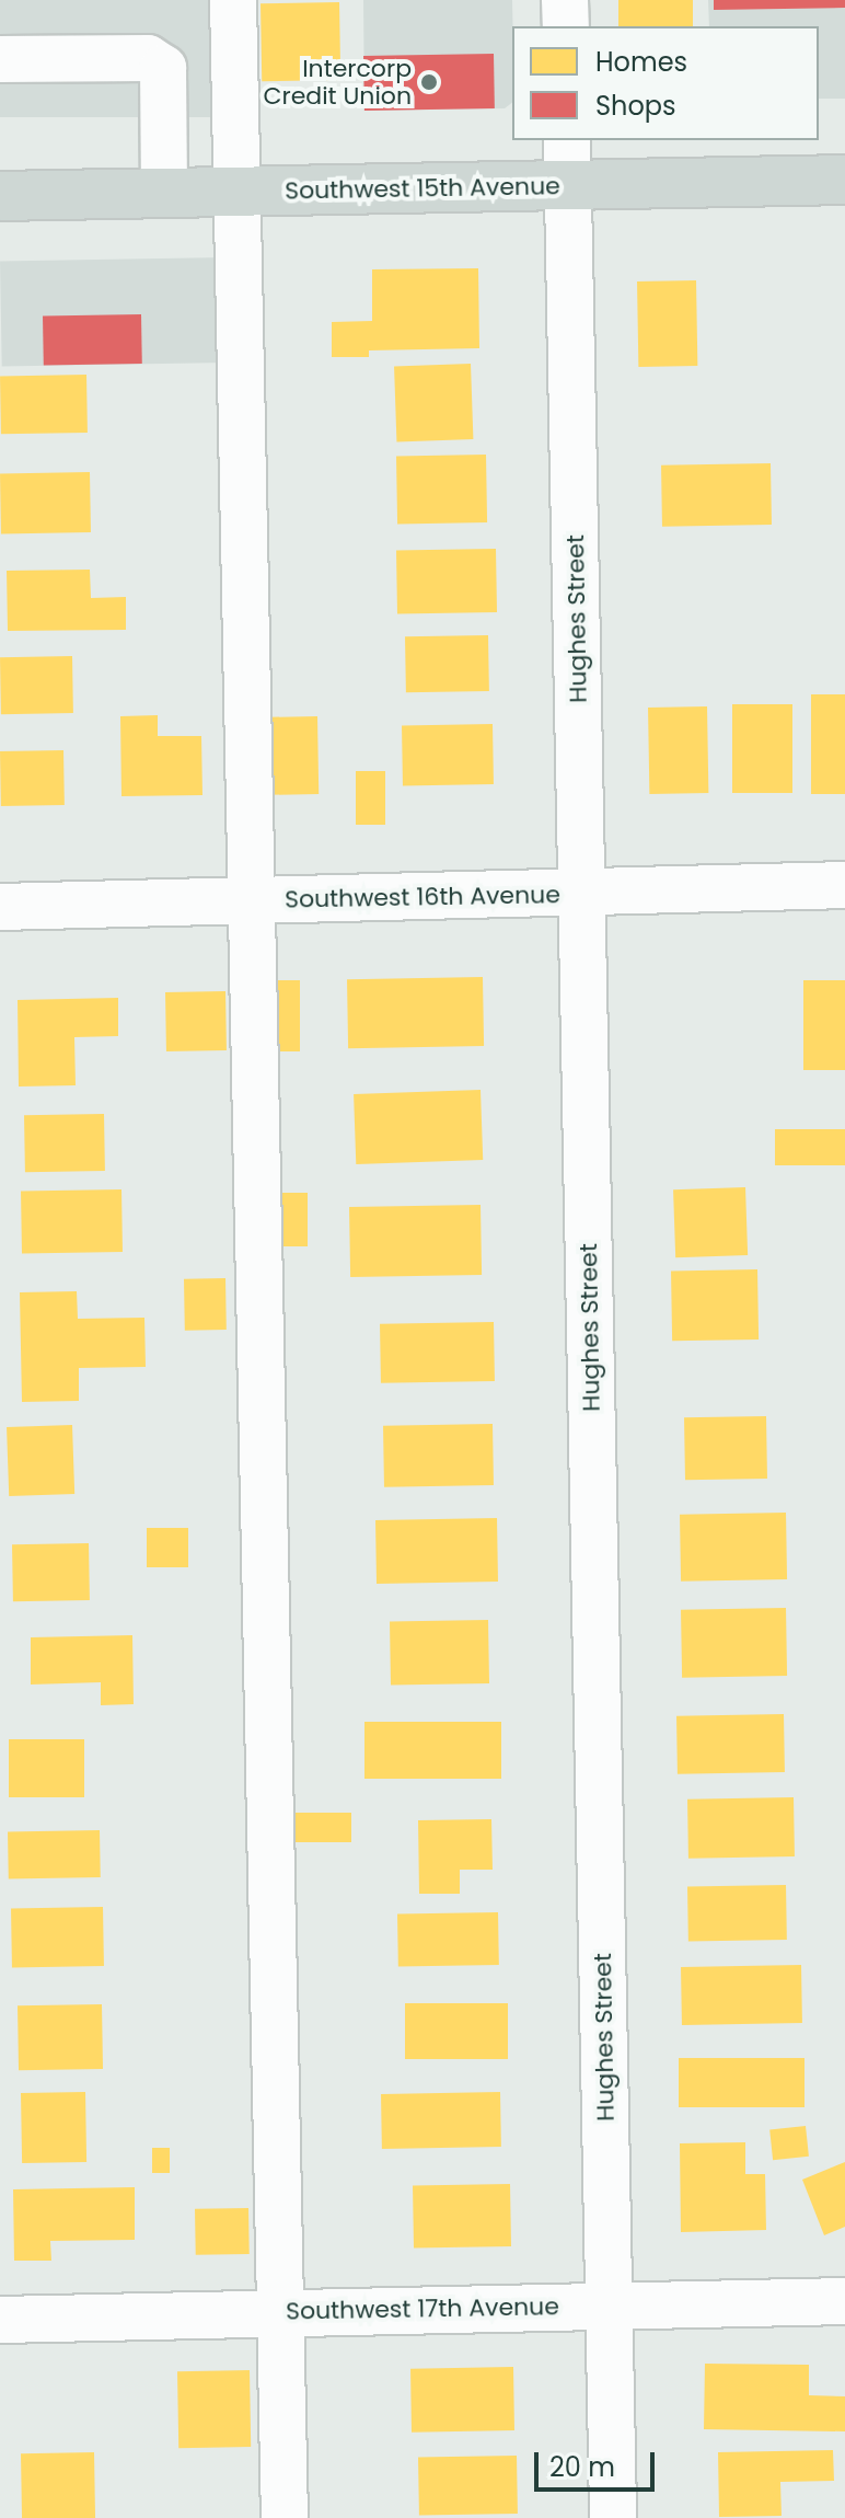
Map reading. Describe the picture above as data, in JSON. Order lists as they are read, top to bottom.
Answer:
{
  "streets": {
    "main road": ["Southwest 15th Avenue"],
    "street": ["Hughes Street", "Southwest 16th Avenue", "Southwest 17th Avenue"]
  },
  "crossings": [
    ["Southwest 15th Avenue", "Hughes Street"],
    ["Hughes Street", "Southwest 16th Avenue"],
    ["Hughes Street", "Southwest 17th Avenue"]
  ],
  "places": ["Intercorp Credit Union"],
  "legend": ["Homes", "Shops"],
  "scale_bar": "20 m"
}
